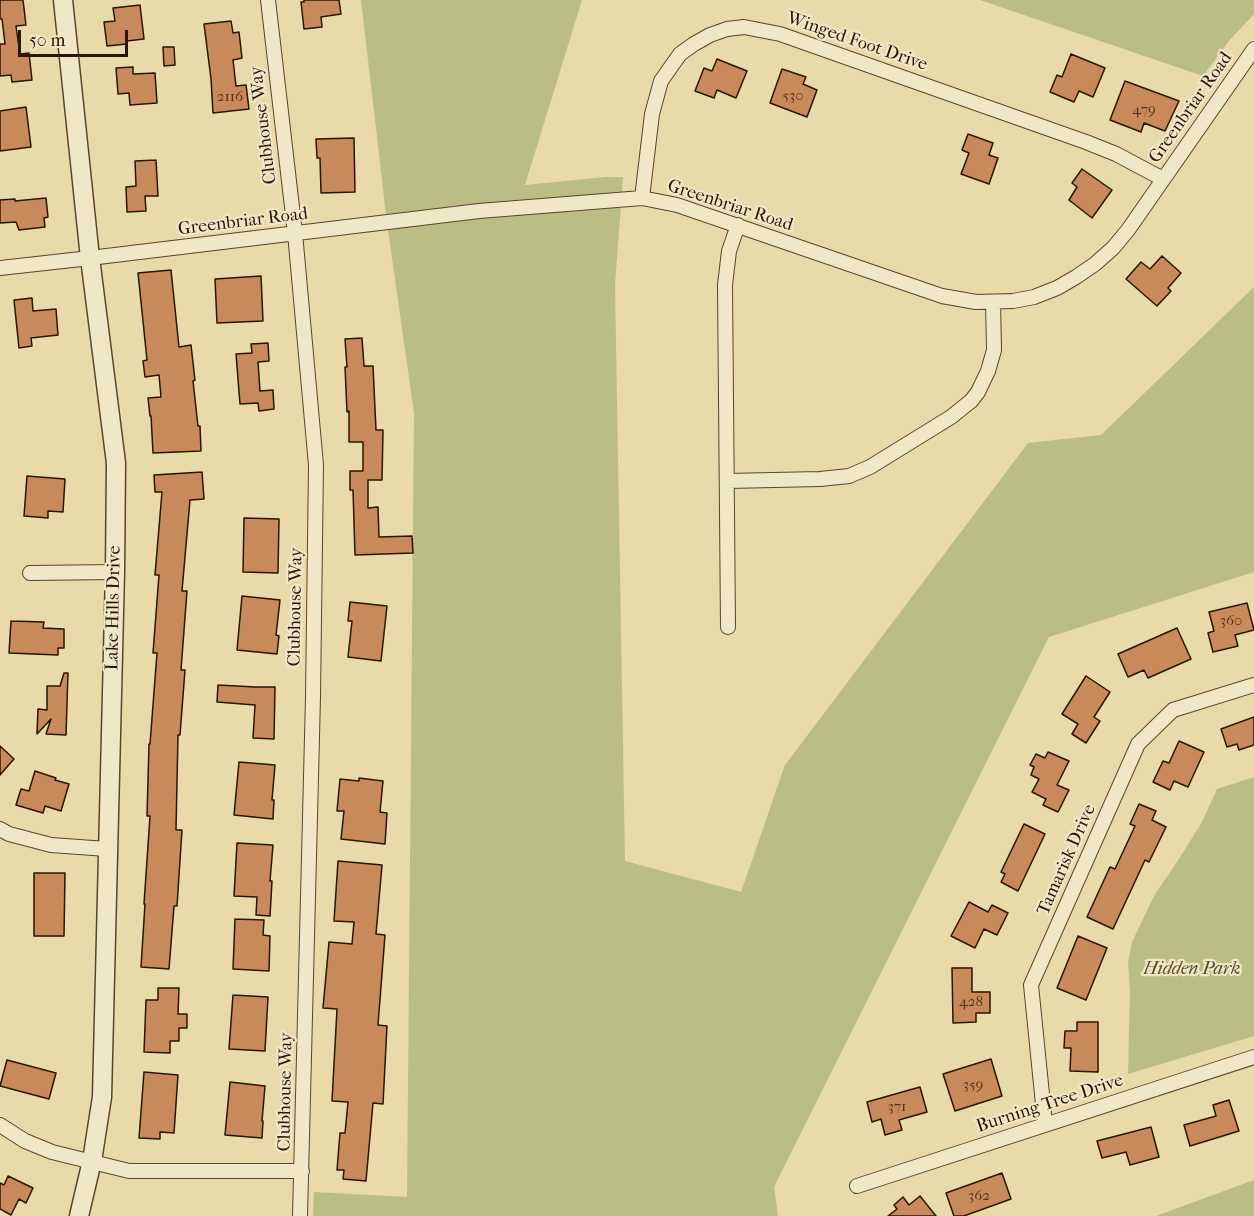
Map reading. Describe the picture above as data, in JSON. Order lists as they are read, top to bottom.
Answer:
{
  "streets": {
    "street": [
      "Winged Foot Drive",
      "Greenbriar Road",
      "Clubhouse Way",
      "Lake Hills Drive",
      "Tamarisk Drive",
      "Burning Tree Drive"
    ]
  },
  "crossings": [
    ["Winged Foot Drive", "Greenbriar Road"],
    ["Greenbriar Road", "Clubhouse Way"],
    ["Greenbriar Road", "Lake Hills Drive"],
    ["Tamarisk Drive", "Burning Tree Drive"]
  ],
  "parks": ["Hidden Park"],
  "house_numbers": [
    "530",
    "2116",
    "479",
    "360",
    "428",
    "359",
    "371",
    "362"
  ],
  "scale_bar": "50 m"
}
